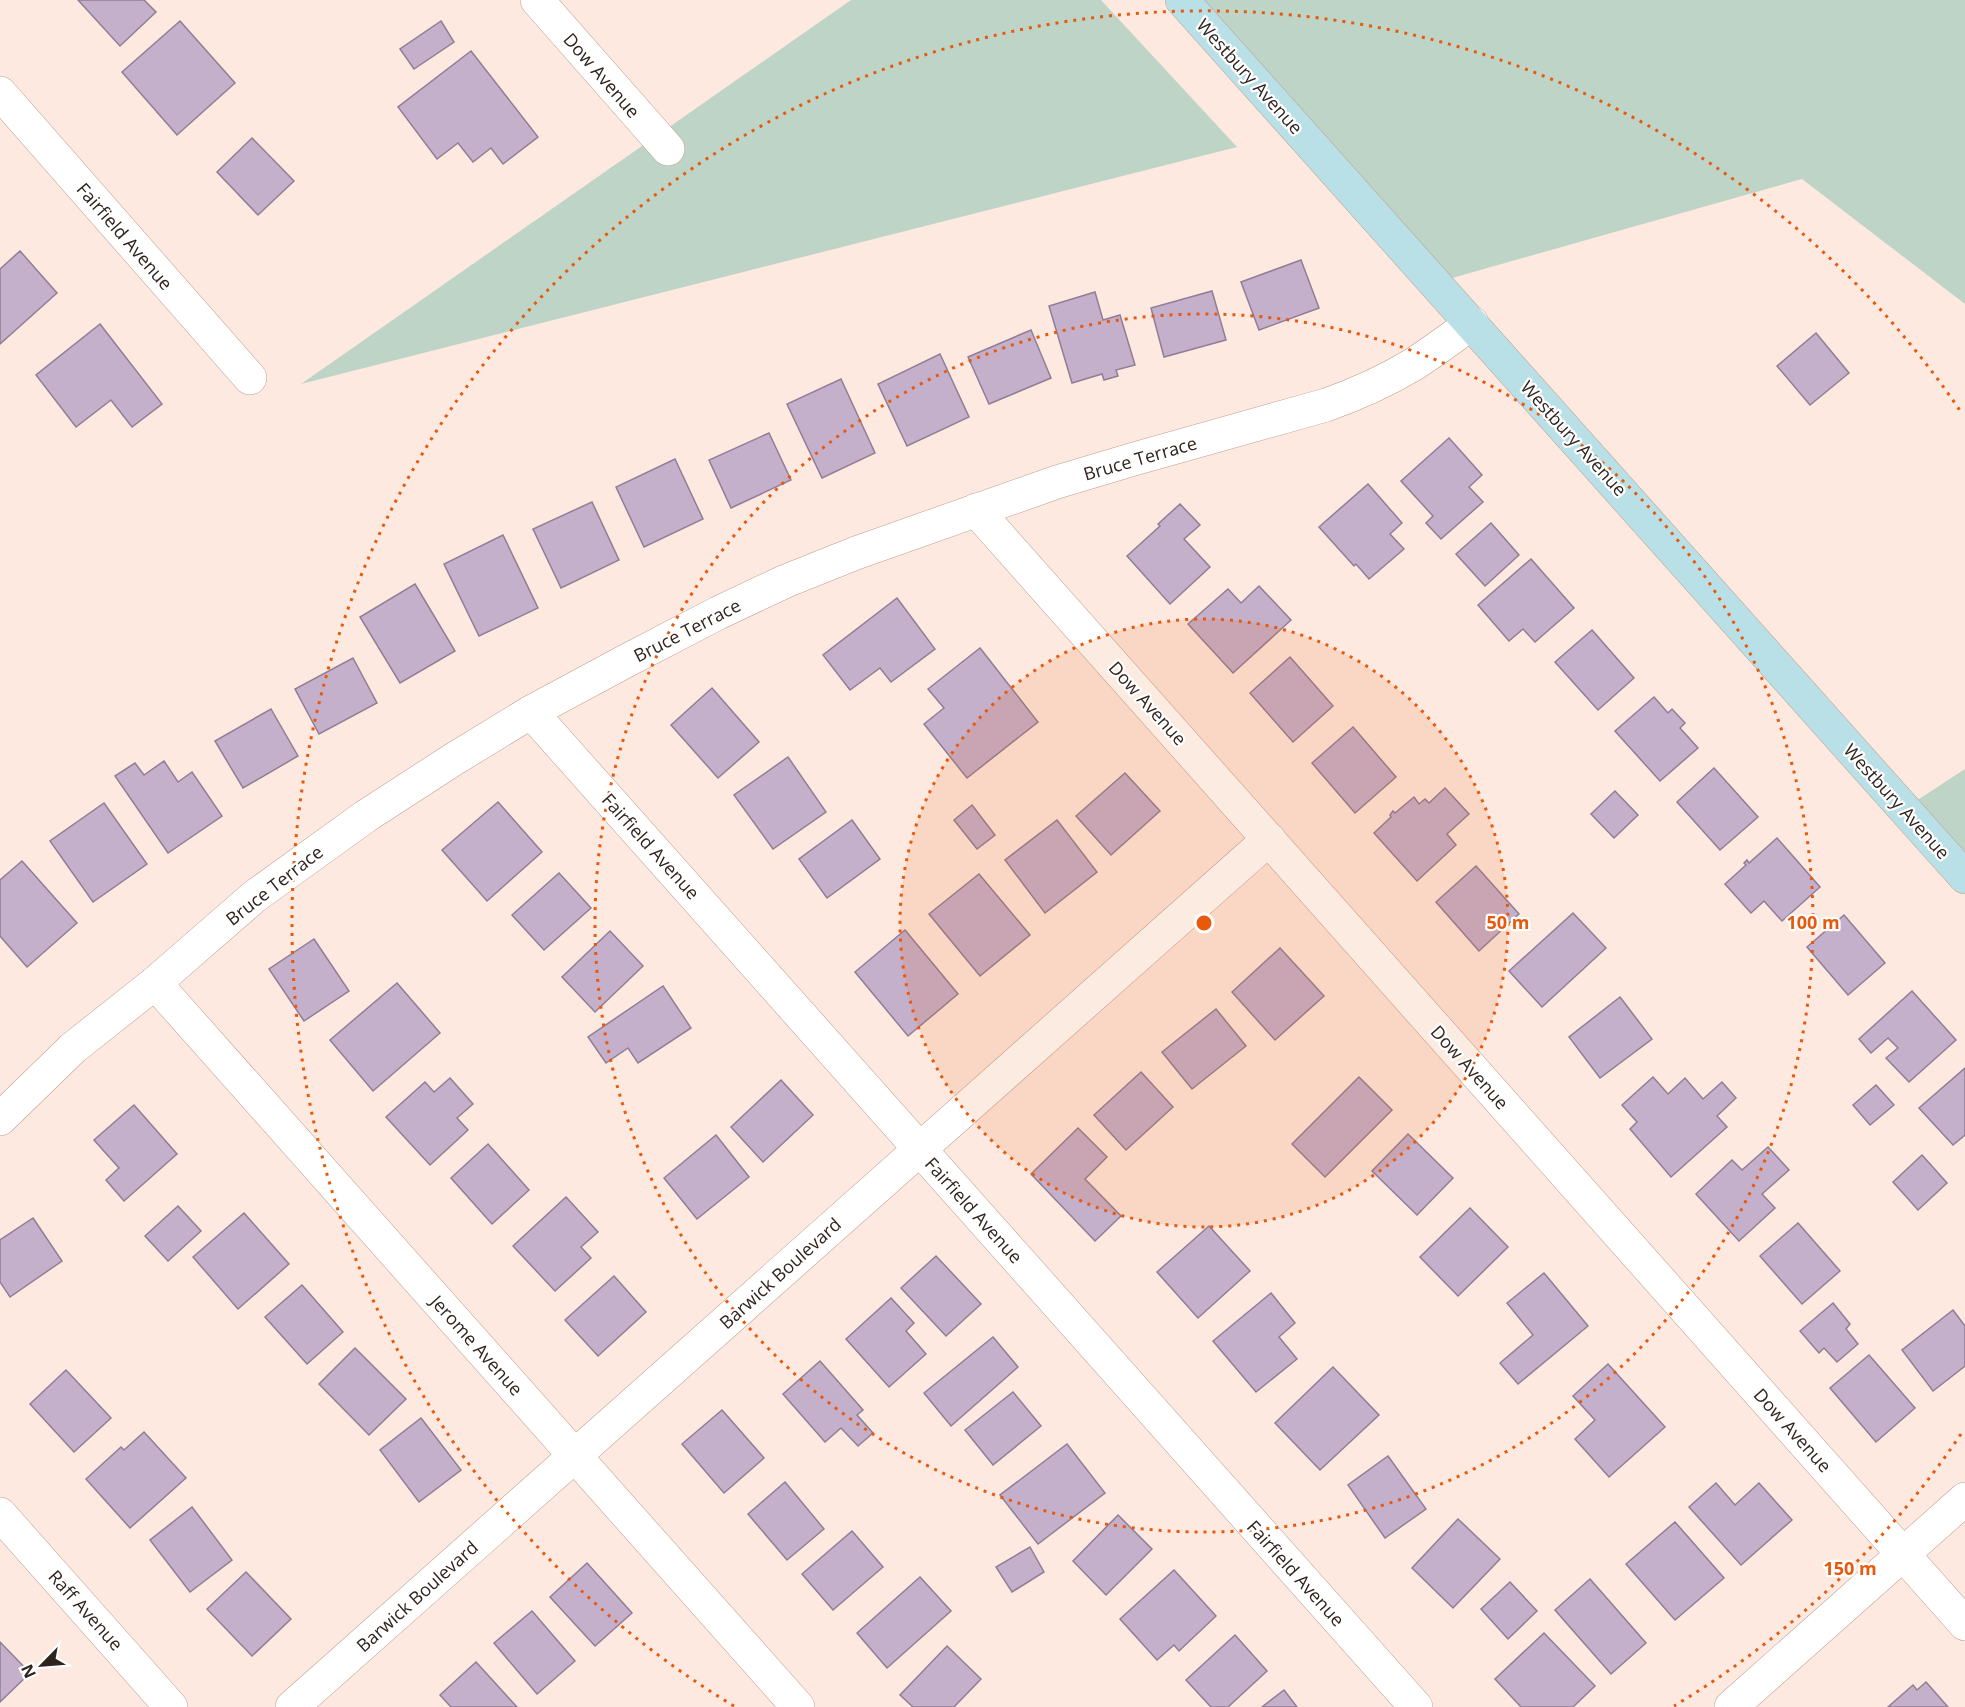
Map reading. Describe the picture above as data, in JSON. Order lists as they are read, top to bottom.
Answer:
{
  "streets": {
    "main road": ["Westbury Avenue"],
    "street": [
      "Dow Avenue",
      "Fairfield Avenue",
      "Bruce Terrace",
      "Barwick Boulevard",
      "Jerome Avenue",
      "Raff Avenue"
    ]
  },
  "crossings": [
    ["Dow Avenue", "Bruce Terrace"],
    ["Dow Avenue", "Barwick Boulevard"],
    ["Westbury Avenue", "Bruce Terrace"],
    ["Fairfield Avenue", "Bruce Terrace"],
    ["Fairfield Avenue", "Barwick Boulevard"],
    ["Bruce Terrace", "Jerome Avenue"],
    ["Barwick Boulevard", "Jerome Avenue"]
  ],
  "north": "bottom left",
  "rings": ["50 m", "100 m", "150 m"]
}
